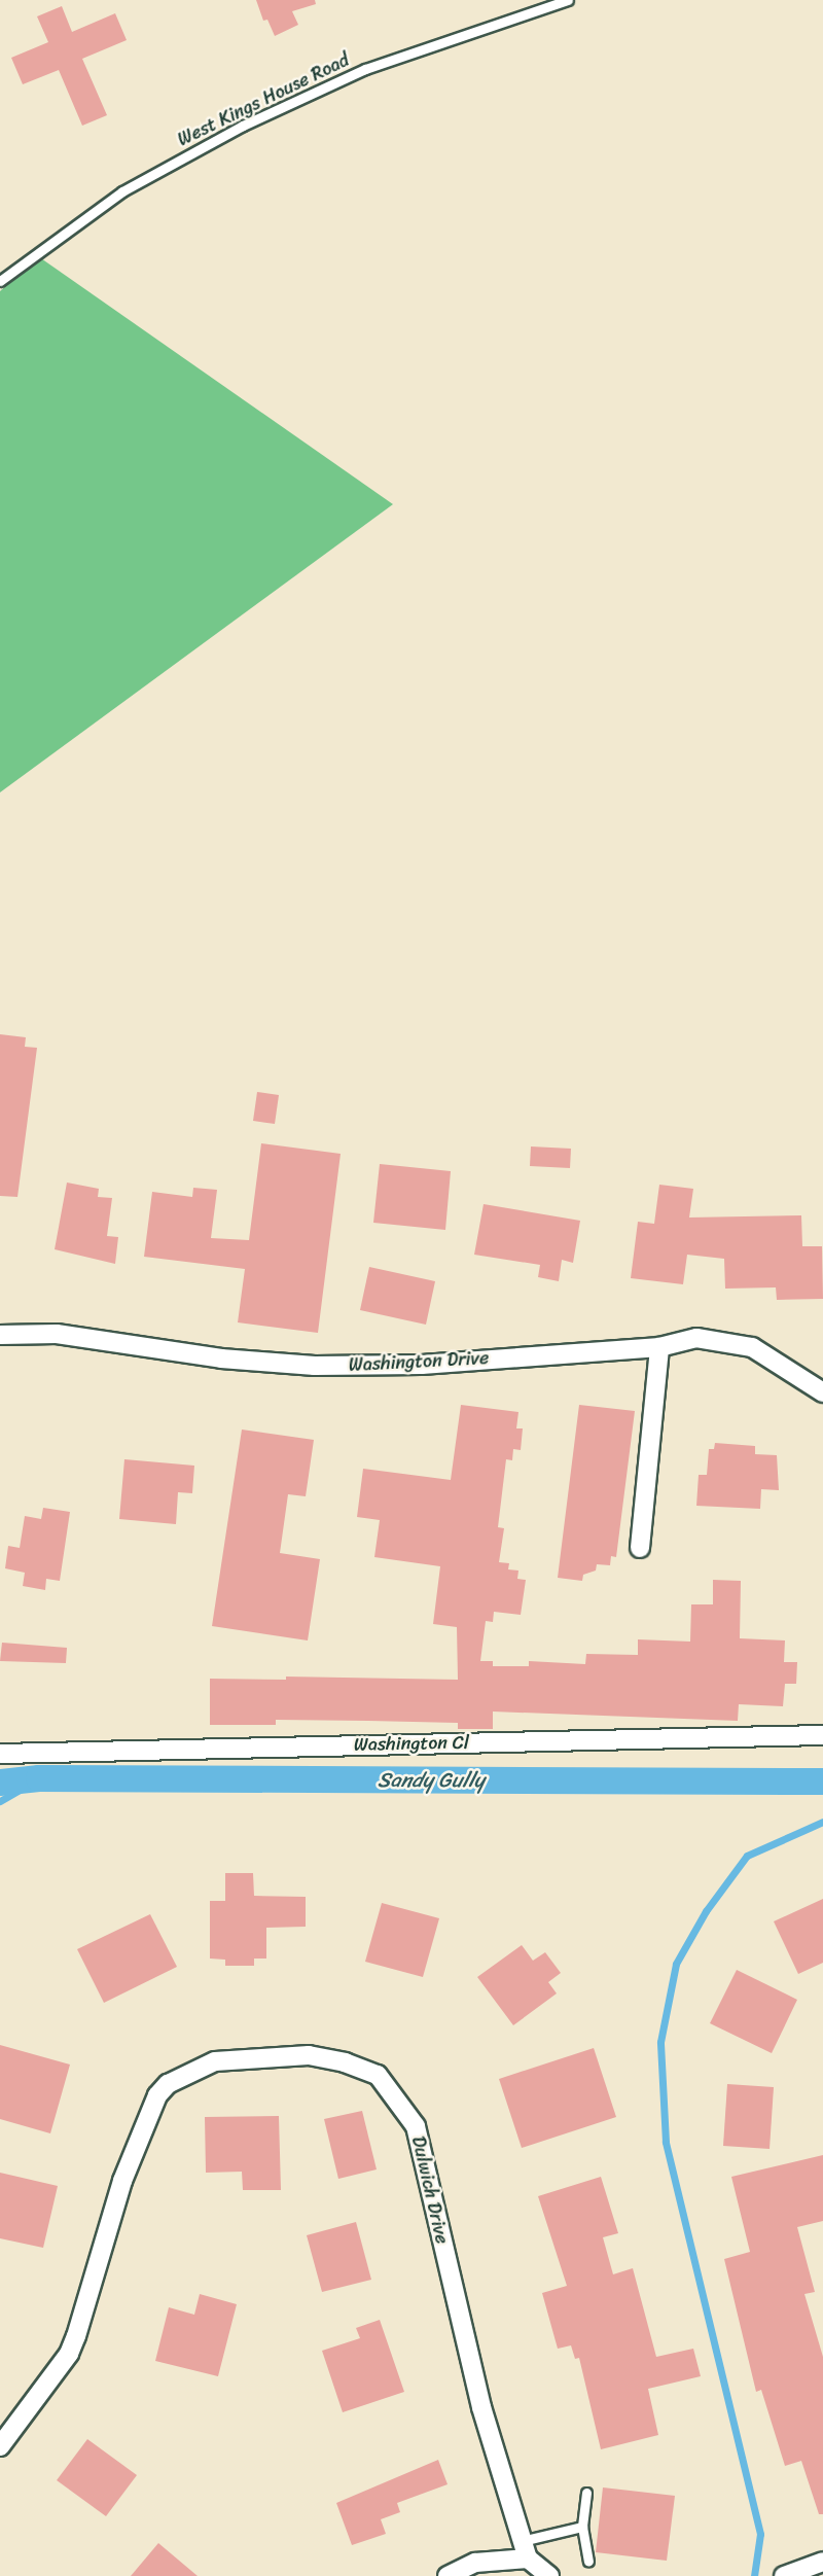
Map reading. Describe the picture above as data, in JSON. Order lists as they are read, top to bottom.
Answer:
{
  "streets": {
    "street": ["Washington Drive", "Washington Cl", "Dulwich Drive"],
    "lane": ["West Kings House Road"]
  },
  "water": ["Sandy Gully"]
}
